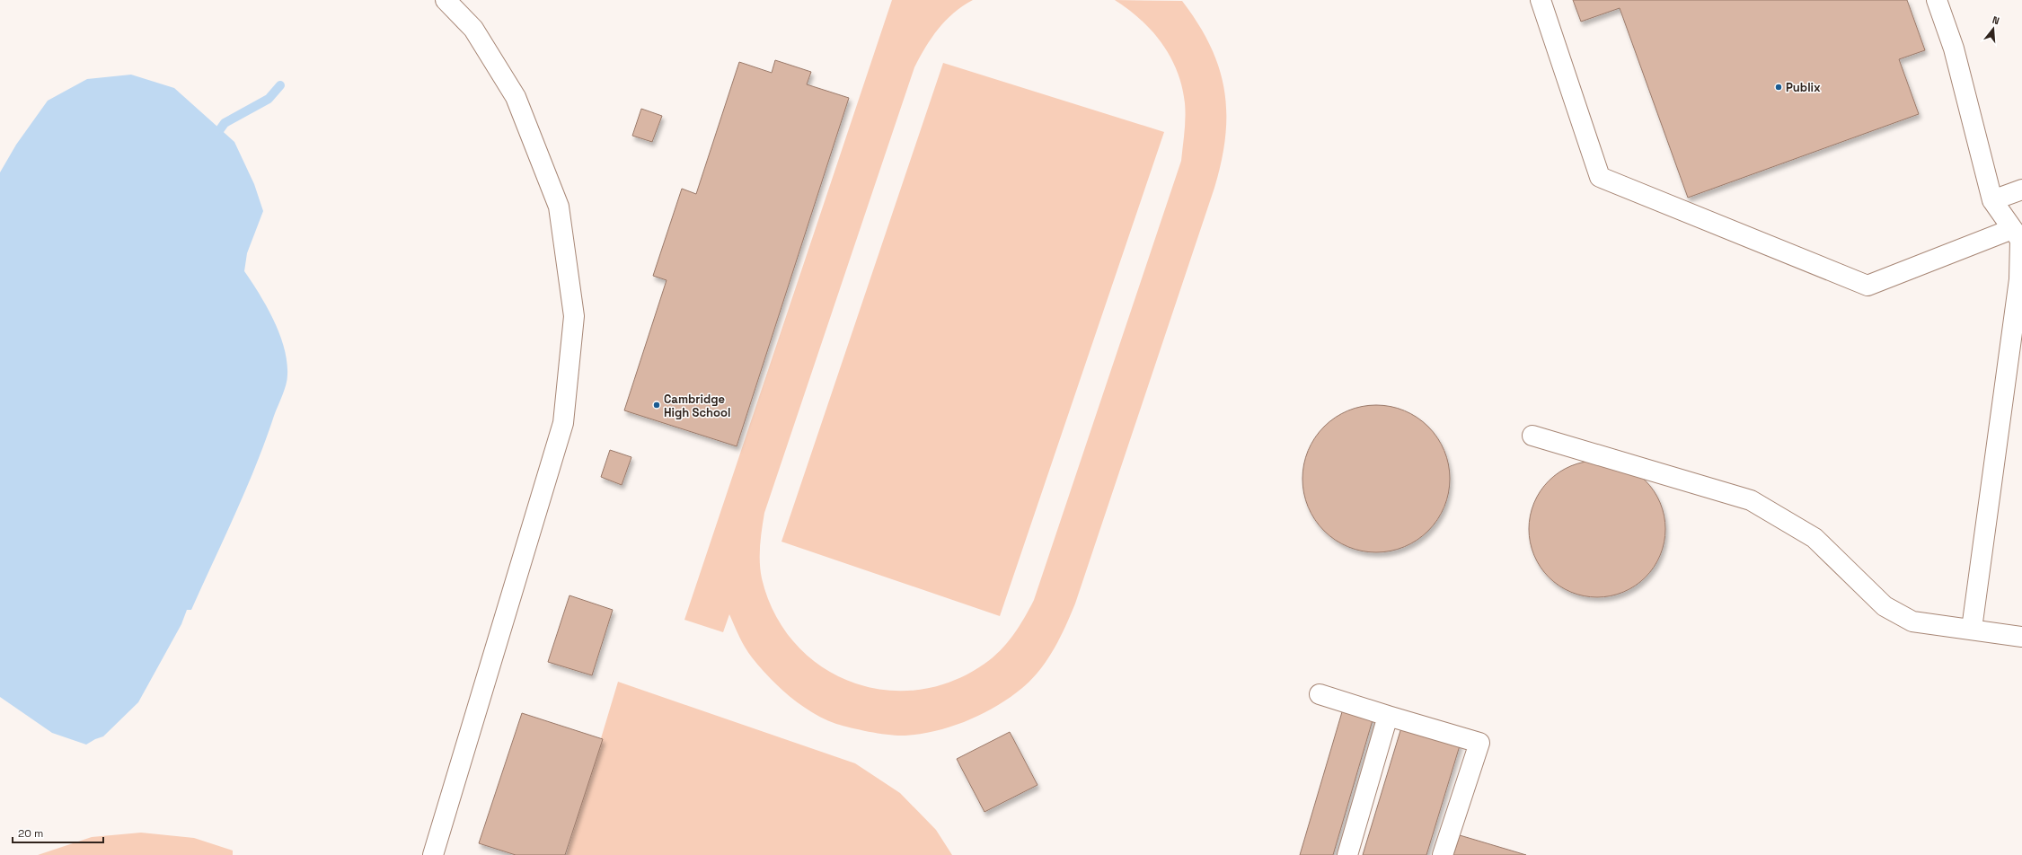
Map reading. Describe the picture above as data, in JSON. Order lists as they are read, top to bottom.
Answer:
{
  "places": ["Publix", "Cambridge High School"],
  "scale_bar": "20 m",
  "north": "top"
}
